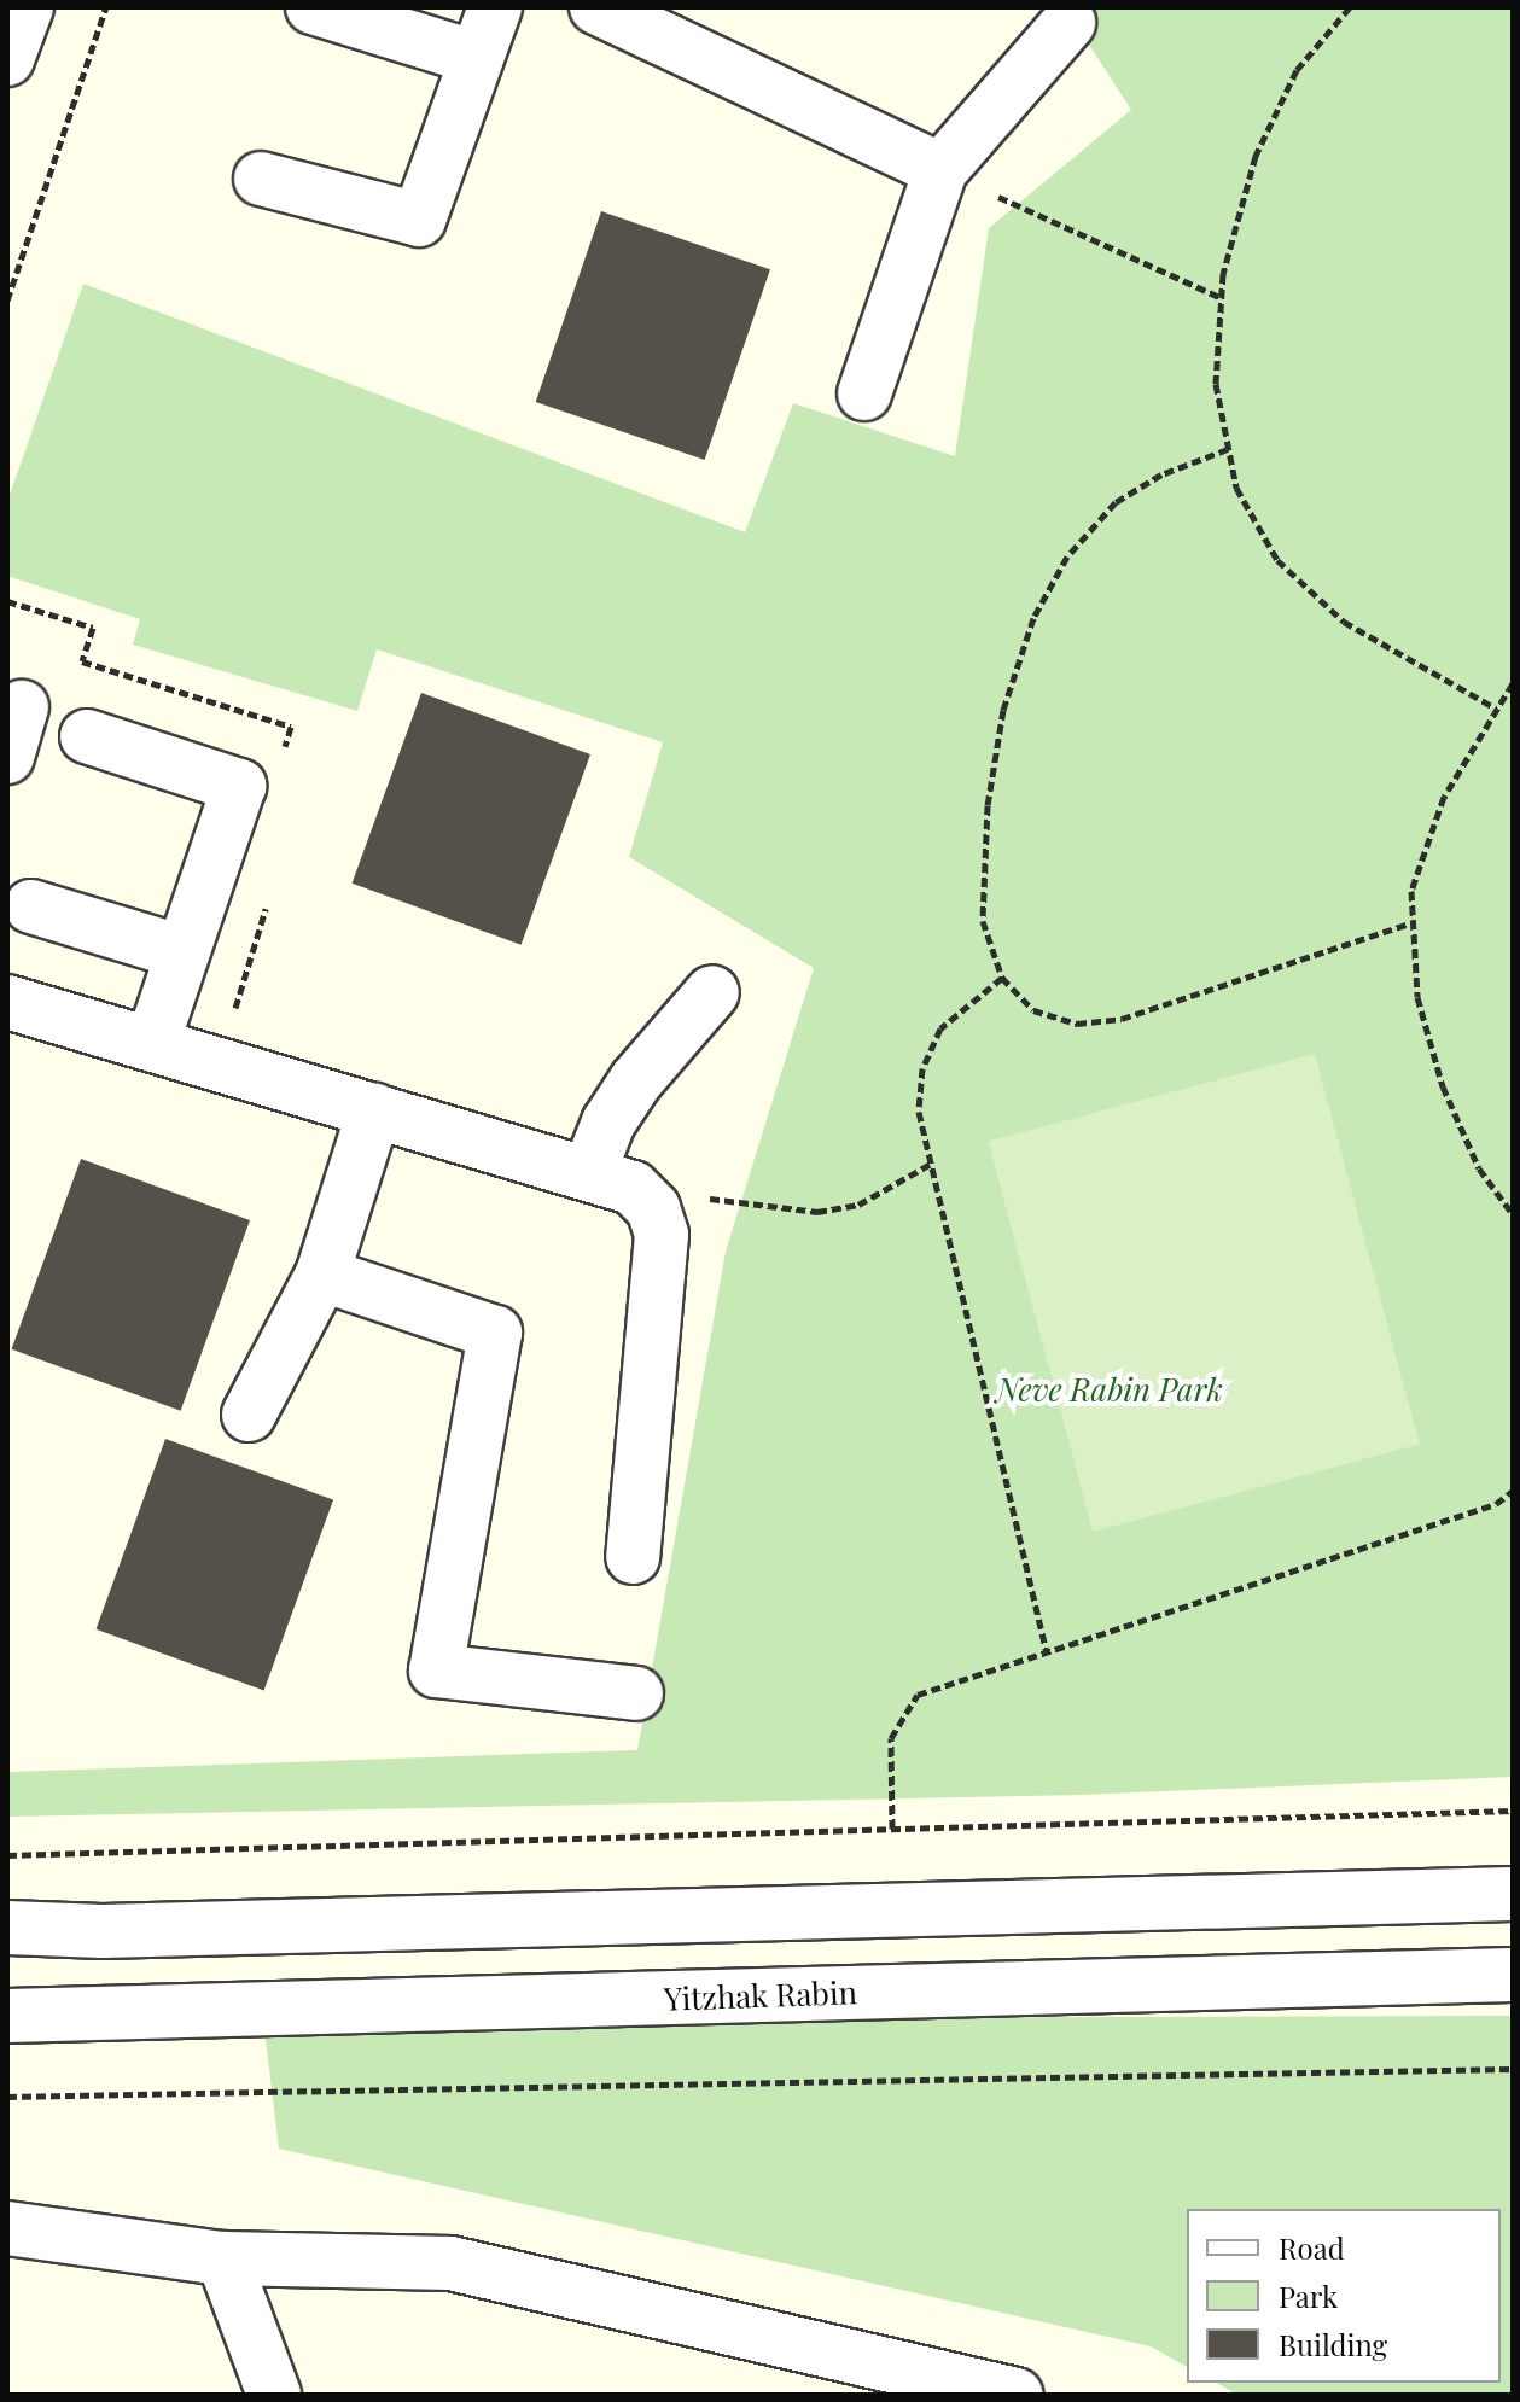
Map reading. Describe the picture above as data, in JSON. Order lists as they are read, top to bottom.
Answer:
{
  "streets": {
    "street": ["Yitzhak Rabin"]
  },
  "parks": ["Neve Rabin Park"],
  "legend": ["Road", "Park", "Building"]
}
